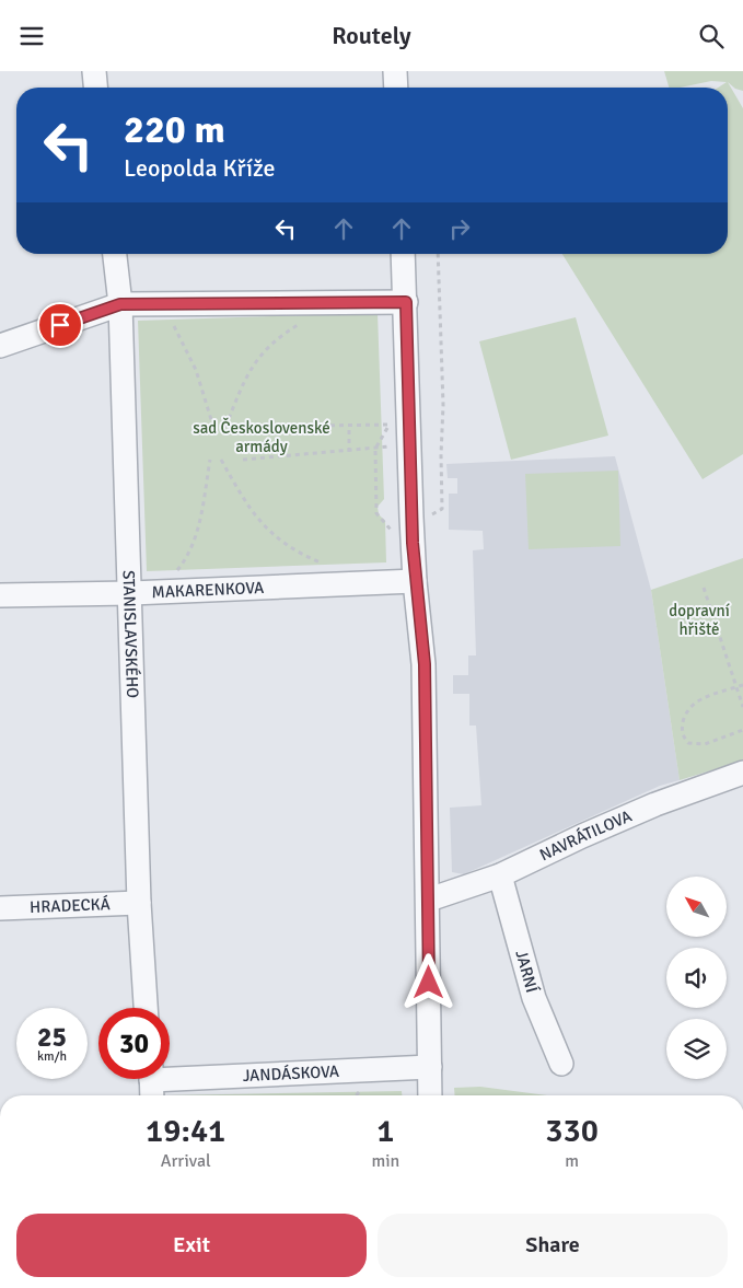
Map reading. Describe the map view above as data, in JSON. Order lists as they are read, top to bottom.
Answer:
{
  "streets": {
    "street": [
      "MAKARENKOVA",
      "STANISLAVSKÉHO",
      "NAVRÁTILOVA",
      "HRADECKÁ",
      "JARNÍ",
      "JANDÁSKOVA"
    ]
  },
  "crossings": [
    ["MAKARENKOVA", "STANISLAVSKÉHO"],
    ["STANISLAVSKÉHO", "HRADECKÁ"],
    ["NAVRÁTILOVA", "JARNÍ"]
  ],
  "parks": ["sad Československé armády", "dopravní hřiště"],
  "north": "top left",
  "page": {
    "header": "Routely",
    "turn": ["220 m", "Leopolda Kříže"],
    "speed": "25 km/h",
    "limit": "30",
    "eta": [
      "19:41",
      "Arrival",
      "1",
      "min",
      "330",
      "m"
    ],
    "buttons": ["Exit", "Share"]
  }
}
